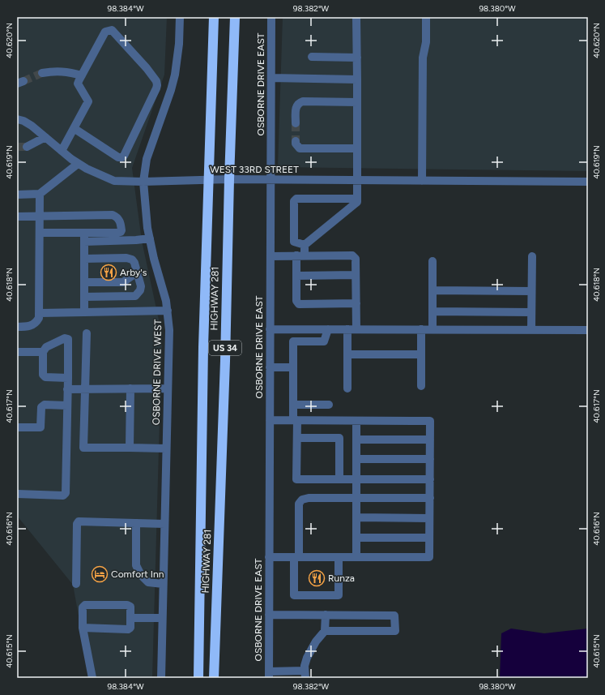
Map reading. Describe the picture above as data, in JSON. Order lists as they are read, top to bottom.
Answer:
{
  "streets": {
    "highway": ["HIGHWAY 281", "US 34"],
    "street": ["OSBORNE DRIVE EAST", "WEST 33RD STREET", "OSBORNE DRIVE WEST"]
  },
  "crossings": [
    ["OSBORNE DRIVE EAST", "WEST 33RD STREET"],
    ["WEST 33RD STREET", "HIGHWAY 281"],
    ["WEST 33RD STREET", "OSBORNE DRIVE WEST"]
  ],
  "places": {
    "restaurant": ["Arby's", "Runza"],
    "hotel": ["Comfort Inn"]
  },
  "coordinates": [
    "98.384°W",
    "98.382°W",
    "98.380°W",
    "40.620°N",
    "40.619°N",
    "40.618°N",
    "40.617°N",
    "40.616°N",
    "40.615°N"
  ]
}
